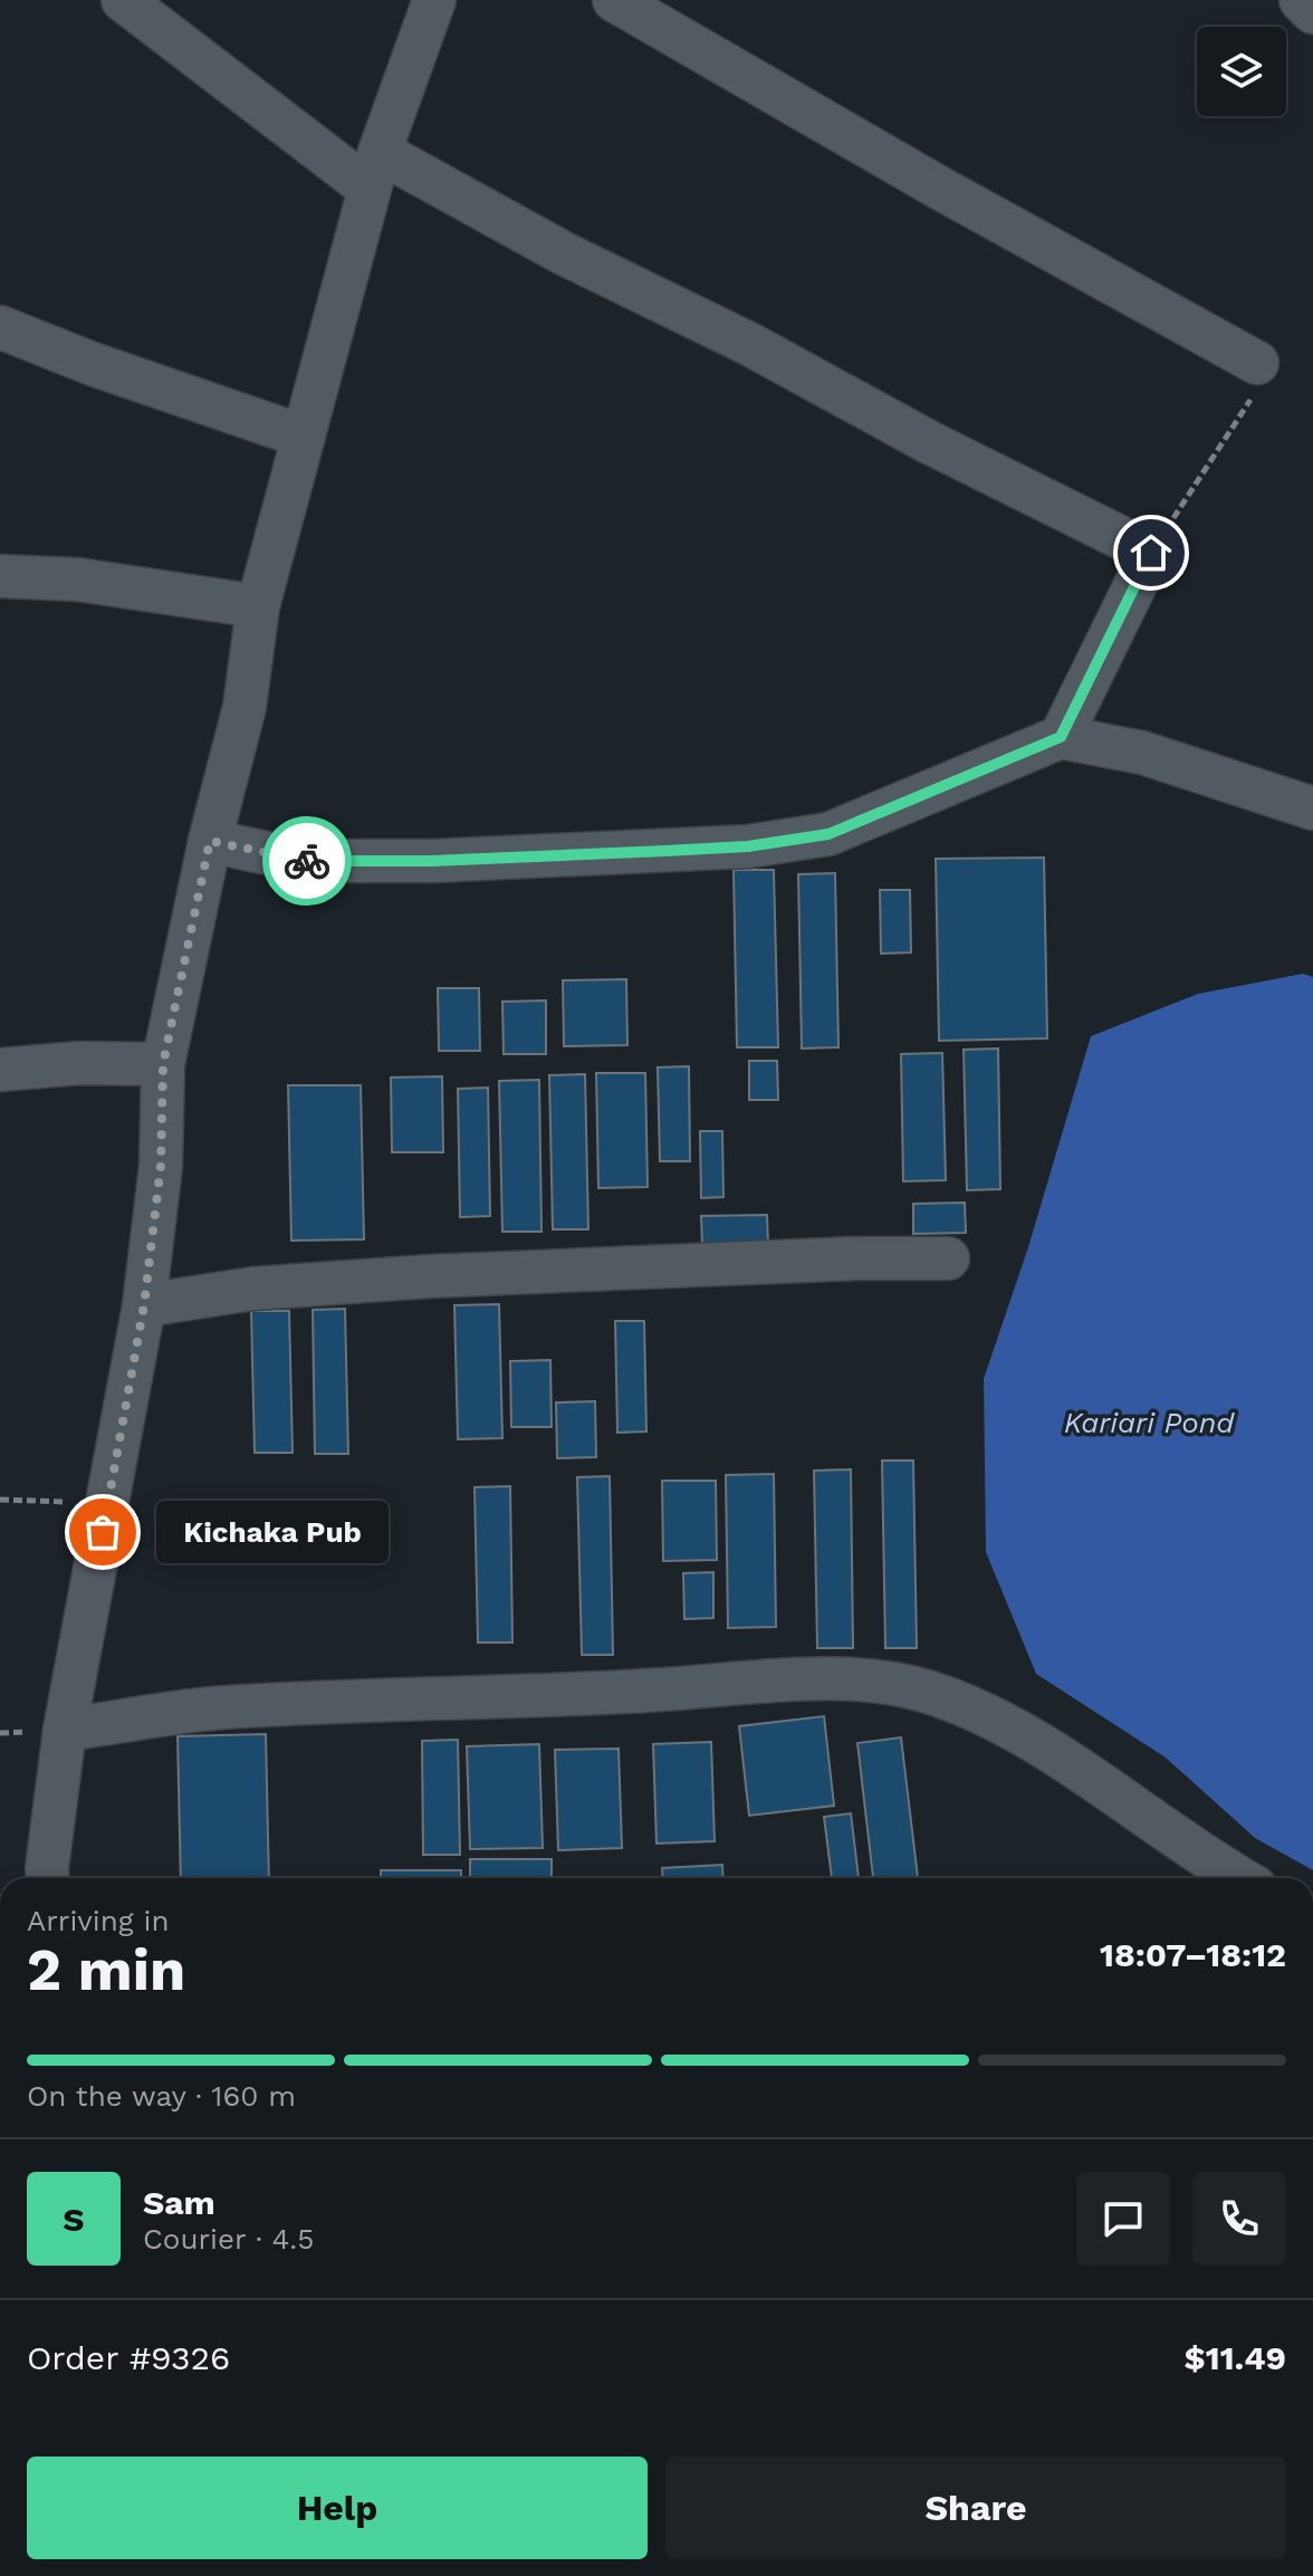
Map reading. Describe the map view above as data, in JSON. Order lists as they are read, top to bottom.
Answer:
{
  "water": ["Kariari Pond"],
  "places": ["Kichaka Pub"],
  "page": {
    "bubble": "Kichaka Pub",
    "heading": ["2 min", "Arriving in", "18:07–18:12"],
    "panel": [
      "Sam",
      "Courier · 4.5",
      "Order #9326",
      "$11.49"
    ],
    "bar": "On the way · 160 m",
    "round": "S",
    "buttons": ["Help", "Share"]
  }
}
